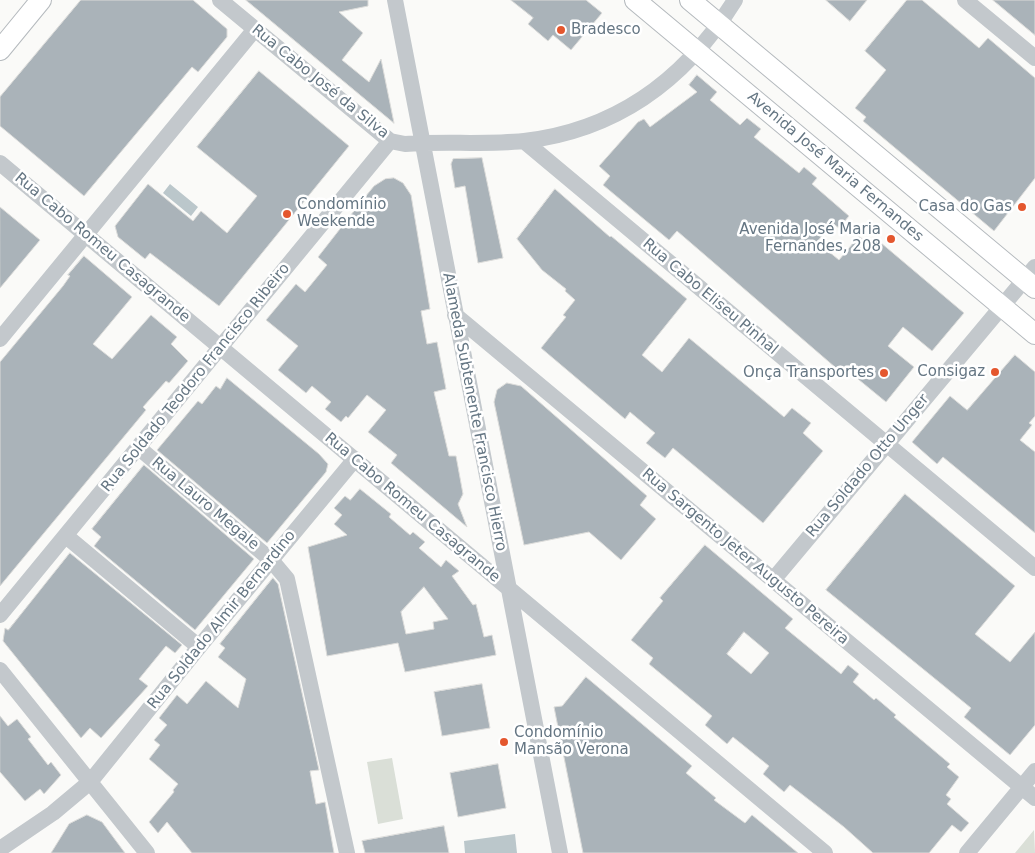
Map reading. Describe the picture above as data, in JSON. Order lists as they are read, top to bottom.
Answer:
{
  "streets": {
    "main road": ["Avenida José Maria Fernandes"],
    "street": [
      "Rua Cabo José da Silva",
      "Rua Cabo Romeu Casagrande",
      "Rua Cabo Eliseu Pinhal",
      "Rua Soldado Teodoro Francisco Ribeiro",
      "Alameda Subtenente Francisco Hierro",
      "Rua Soldado Otto Unger",
      "Rua Lauro Megale",
      "Rua Sargento Jeter Augusto Pereira",
      "Rua Soldado Almir Bernardino"
    ]
  },
  "crossings": [
    ["Rua Cabo José da Silva", "Avenida José Maria Fernandes"],
    ["Rua Cabo José da Silva", "Rua Cabo Eliseu Pinhal"],
    ["Rua Cabo José da Silva", "Rua Soldado Teodoro Francisco Ribeiro"],
    ["Rua Cabo José da Silva", "Alameda Subtenente Francisco Hierro"],
    ["Avenida José Maria Fernandes", "Rua Soldado Otto Unger"],
    ["Rua Cabo Romeu Casagrande", "Rua Soldado Teodoro Francisco Ribeiro"],
    ["Rua Cabo Romeu Casagrande", "Alameda Subtenente Francisco Hierro"],
    ["Rua Cabo Romeu Casagrande", "Rua Soldado Almir Bernardino"],
    ["Rua Cabo Eliseu Pinhal", "Rua Soldado Otto Unger"],
    ["Rua Soldado Teodoro Francisco Ribeiro", "Rua Lauro Megale"],
    ["Alameda Subtenente Francisco Hierro", "Rua Sargento Jeter Augusto Pereira"],
    ["Rua Soldado Otto Unger", "Rua Sargento Jeter Augusto Pereira"],
    ["Rua Lauro Megale", "Rua Soldado Almir Bernardino"]
  ],
  "places": [
    "Bradesco",
    "Casa do Gas",
    "Condomínio Weekende",
    "Avenida José Maria Fernandes, 208",
    "Consigaz",
    "Onça Transportes",
    "Condomínio Mansão Verona"
  ]
}
